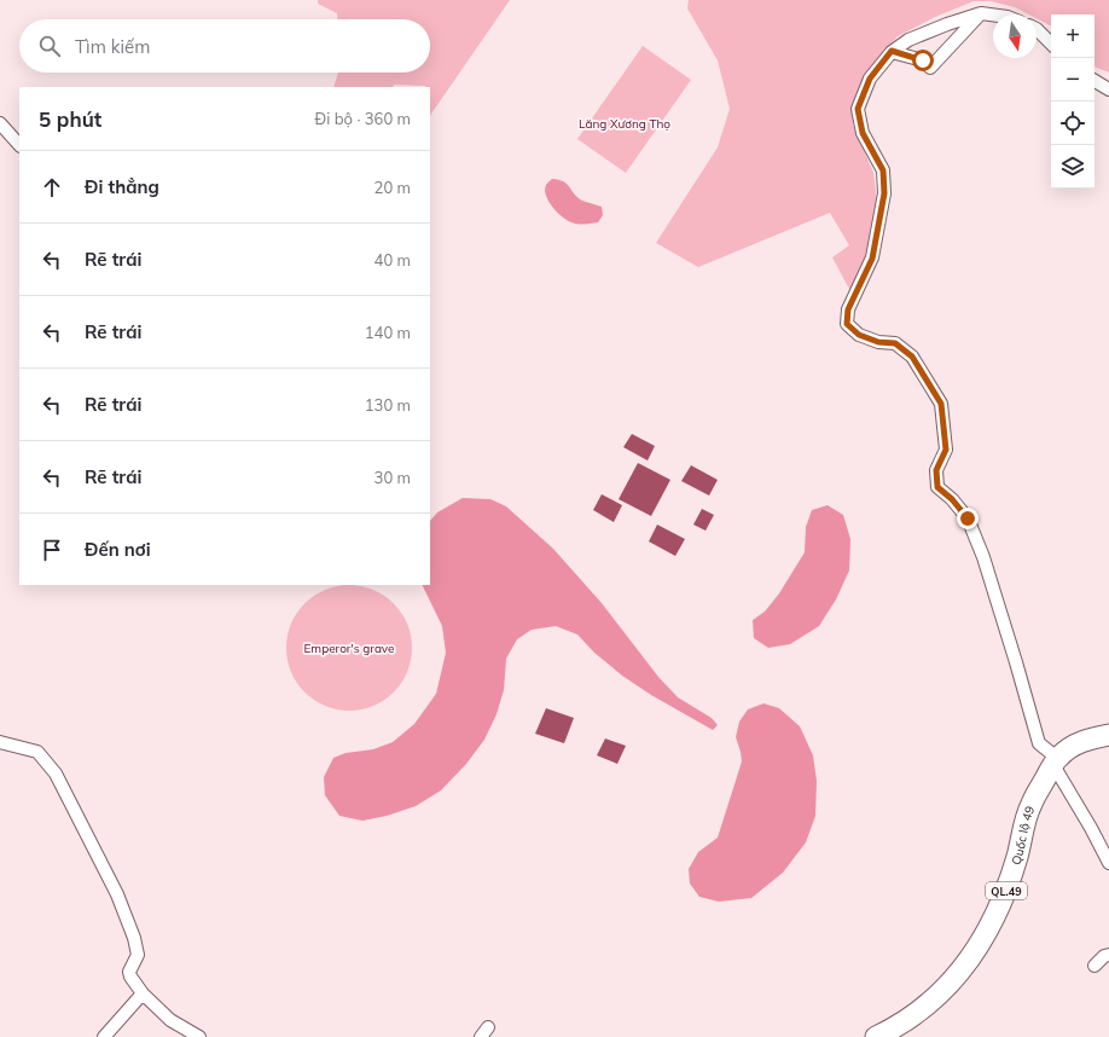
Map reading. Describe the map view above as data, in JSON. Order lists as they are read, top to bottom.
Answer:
{
  "streets": {
    "highway": ["Quốc lộ 49", "QL.49"]
  },
  "parks": ["Lăng Xương Thọ", "Emperor's grave"],
  "north": "bottom",
  "page": {
    "map_buttons": ["+", "−"],
    "search": "Tìm kiếm",
    "heading": ["5 phút", "Đi bộ · 360 m"],
    "list": [
      ["Đi thẳng", "20 m"],
      ["Rẽ trái", "40 m"],
      ["Rẽ trái", "140 m"],
      ["Rẽ trái", "130 m"],
      ["Rẽ trái", "30 m"],
      "Đến nơi"
    ]
  }
}
